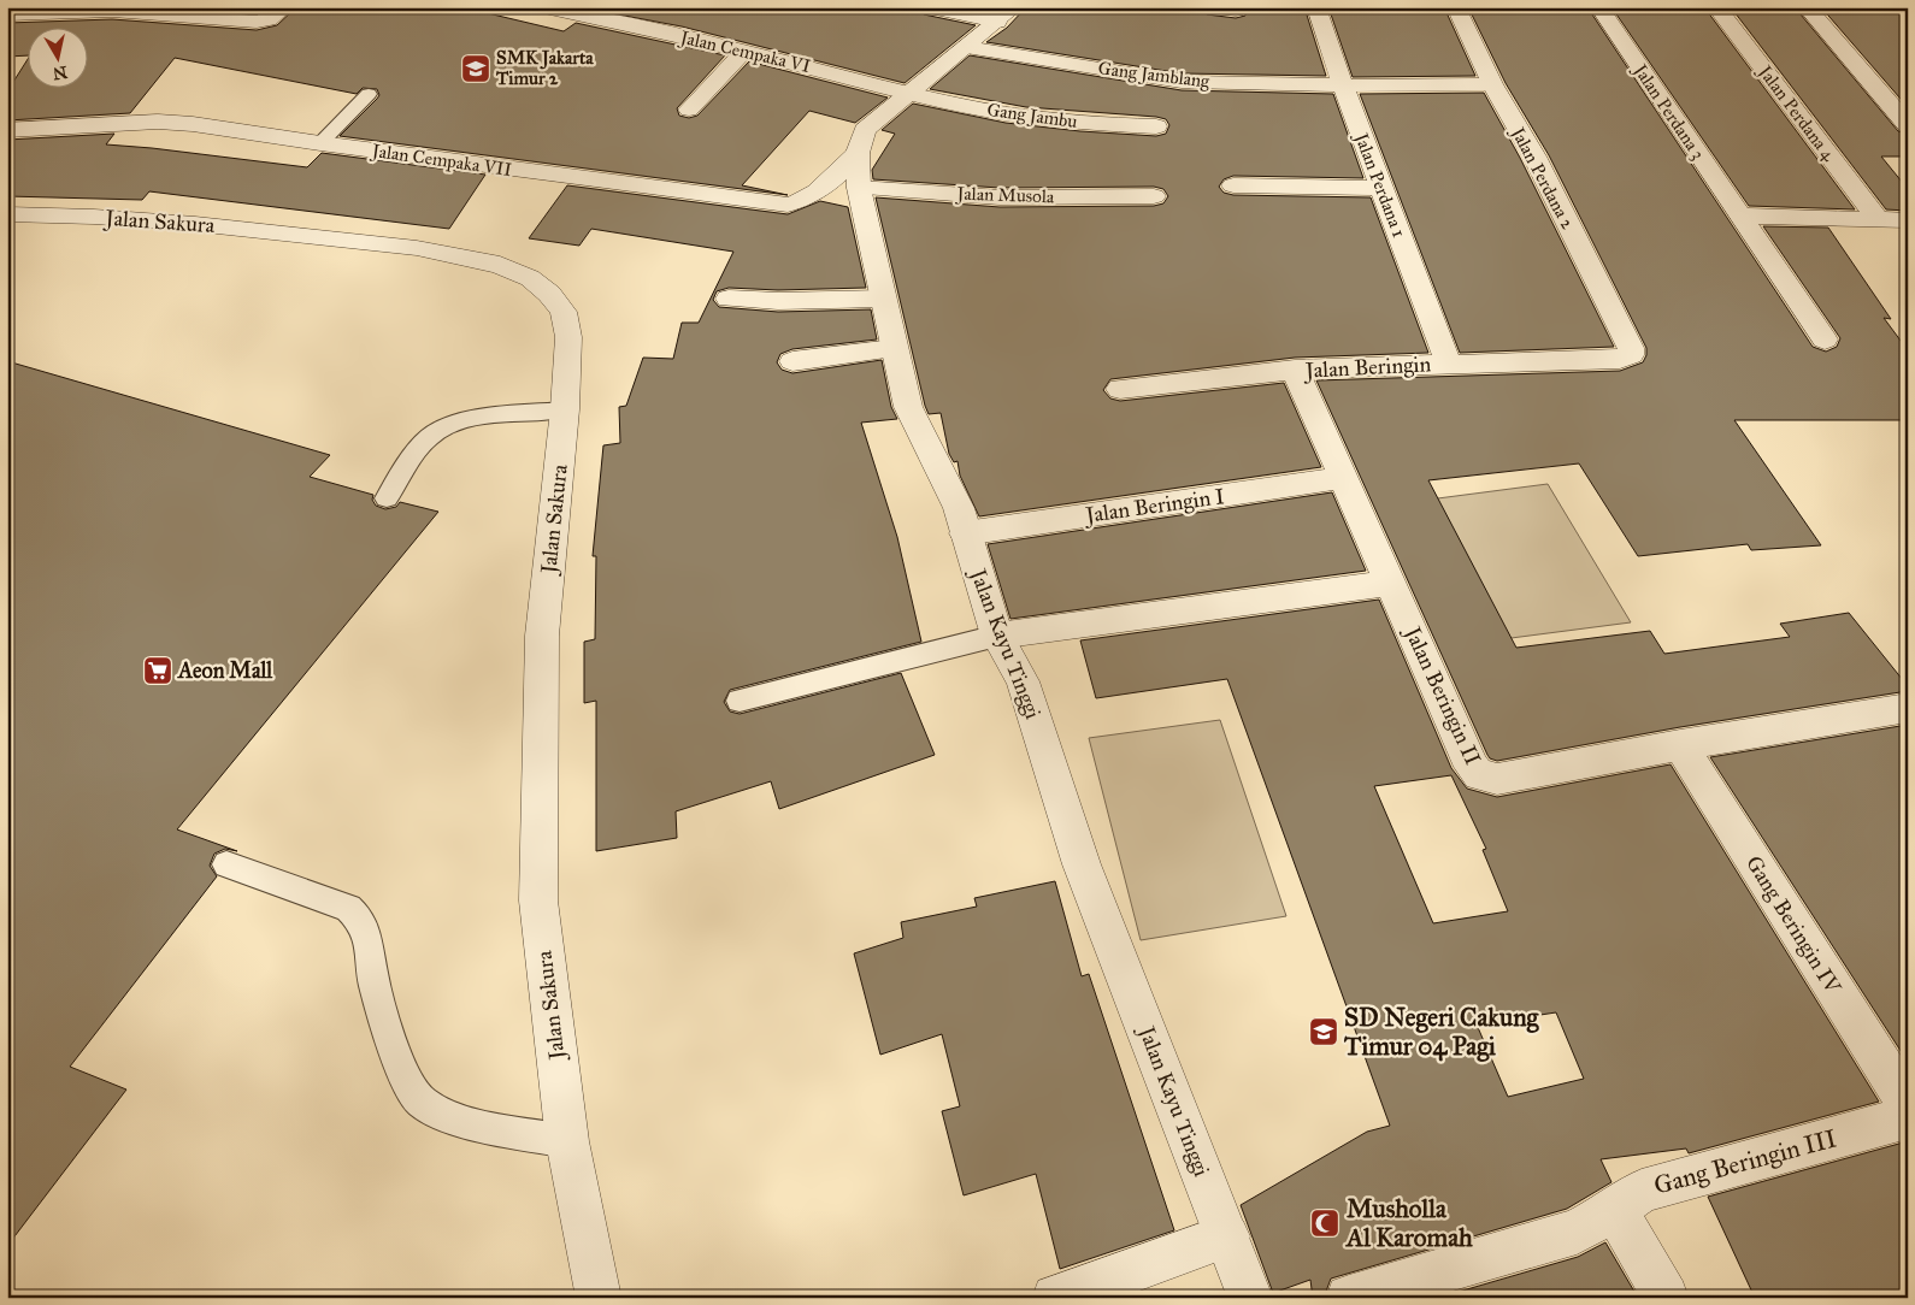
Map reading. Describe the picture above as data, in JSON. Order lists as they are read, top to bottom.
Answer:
{
  "streets": {
    "street": [
      "Jalan Cempaka VI",
      "Gang Jamblang",
      "Jalan Perdana 3",
      "Jalan Perdana 4",
      "Gang Jambu",
      "Jalan Cempaka VII",
      "Jalan Perdana 2",
      "Jalan Perdana 1",
      "Jalan Musola",
      "Jalan Sakura",
      "Jalan Beringin",
      "Jalan Beringin I",
      "Jalan Kayu Tinggi",
      "Jalan Beringin II",
      "Gang Beringin IV",
      "Gang Beringin III"
    ]
  },
  "crossings": [
    ["Jalan Cempaka VI", "Gang Jambu"],
    ["Jalan Cempaka VI", "Jalan Kayu Tinggi"],
    ["Gang Jamblang", "Jalan Perdana 2"],
    ["Gang Jamblang", "Jalan Perdana 1"],
    ["Gang Jamblang", "Jalan Kayu Tinggi"],
    ["Gang Jambu", "Jalan Kayu Tinggi"],
    ["Jalan Cempaka VII", "Jalan Kayu Tinggi"],
    ["Jalan Perdana 2", "Jalan Beringin"],
    ["Jalan Perdana 1", "Jalan Beringin"],
    ["Jalan Musola", "Jalan Kayu Tinggi"],
    ["Jalan Beringin", "Jalan Beringin I"],
    ["Jalan Beringin", "Jalan Beringin II"],
    ["Jalan Beringin I", "Jalan Kayu Tinggi"],
    ["Jalan Beringin II", "Gang Beringin IV"]
  ],
  "places": {
    "school or university": ["SMK Jakarta Timur 2", "SD Negeri Cakung Timur 04 Pagi"],
    "supermarket": ["Aeon Mall"],
    "mosque": ["Musholla Al Karomah"]
  },
  "north": "bottom"
}
